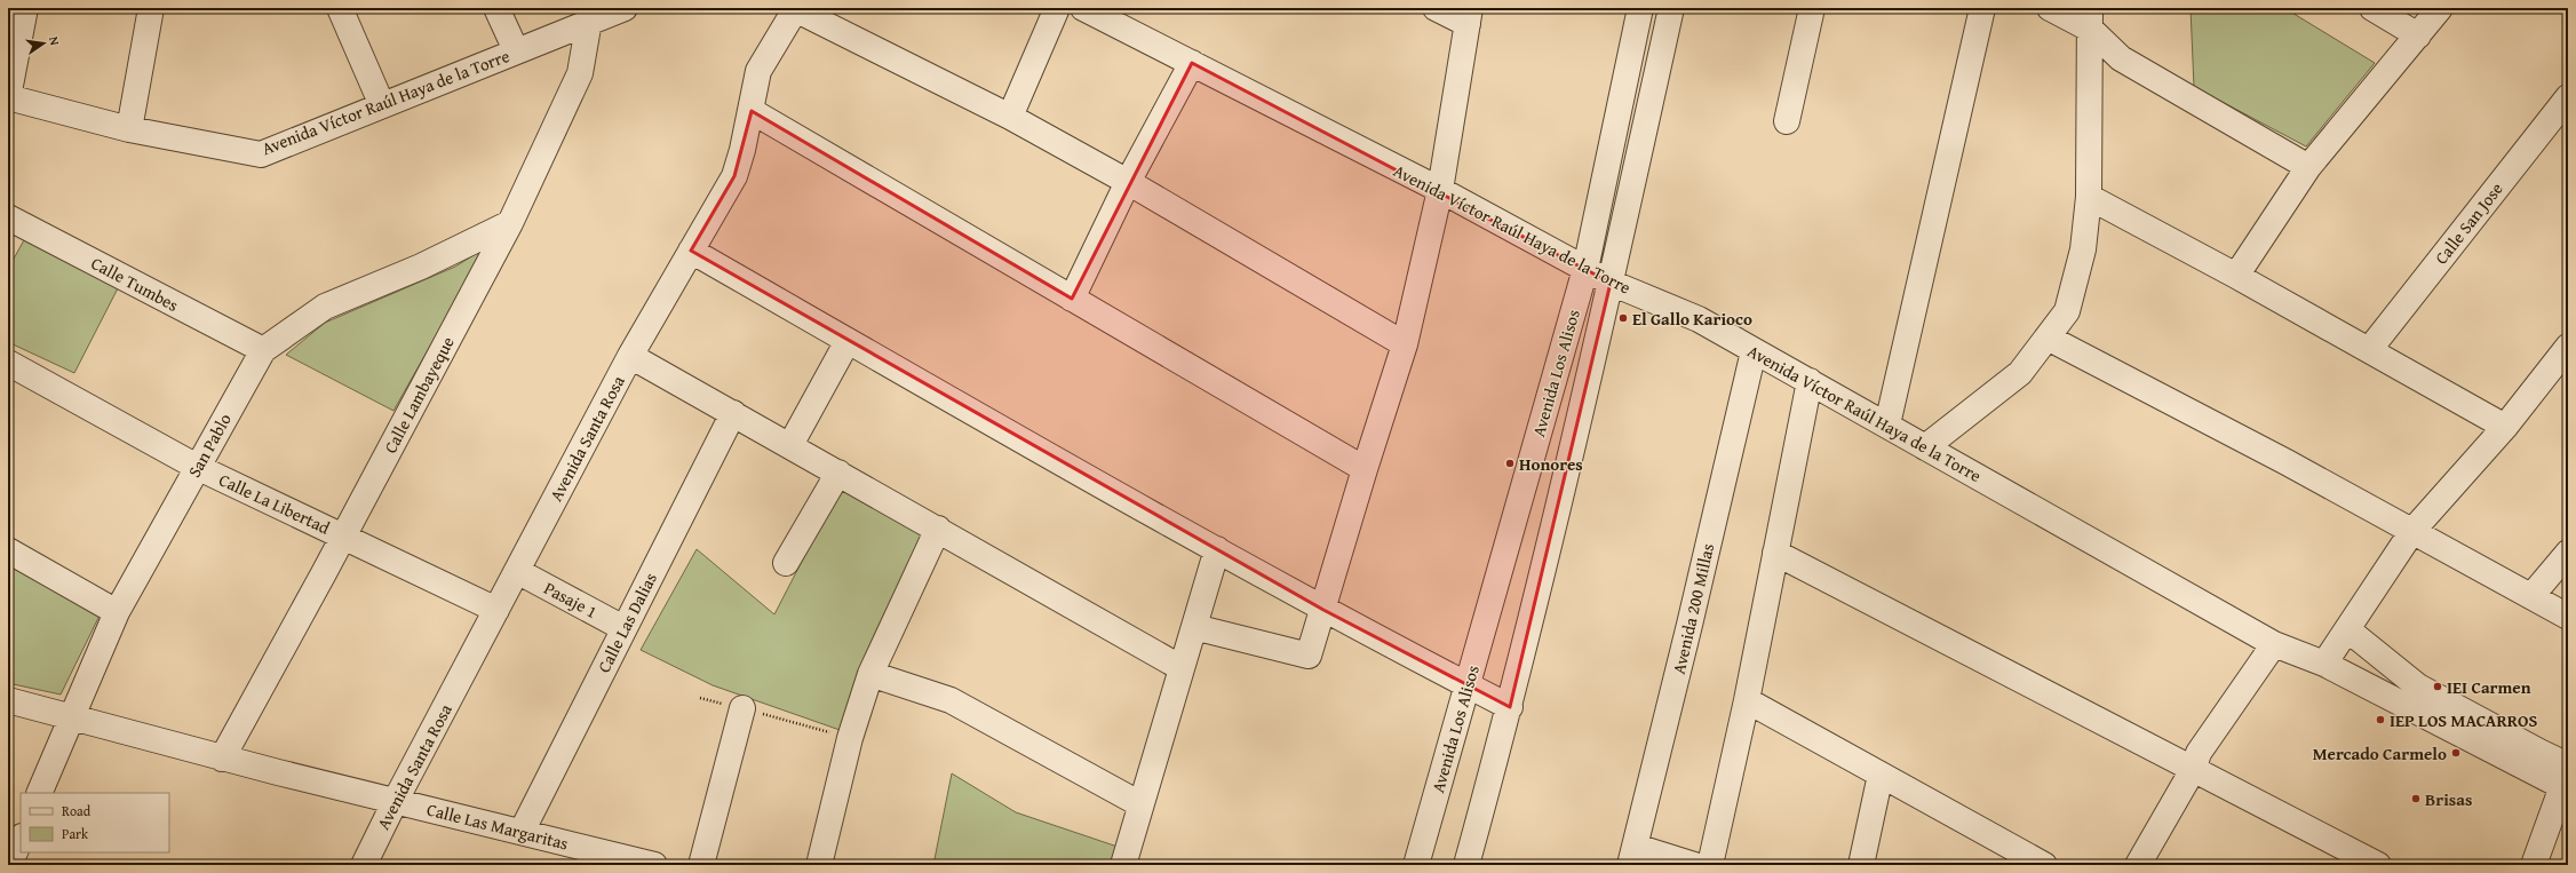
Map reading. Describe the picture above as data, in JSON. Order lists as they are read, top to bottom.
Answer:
{
  "streets": {
    "street": [
      "Avenida Víctor Raúl Haya de la Torre",
      "Calle San Jose",
      "Calle Tumbes",
      "Avenida Los Alisos",
      "Calle Lambayeque",
      "Avenida Santa Rosa",
      "San Pablo",
      "Calle La Libertad",
      "Pasaje 1",
      "Avenida 200 Millas",
      "Calle Las Dalias",
      "Calle Las Margaritas"
    ]
  },
  "crossings": [
    ["Avenida Víctor Raúl Haya de la Torre", "Avenida Los Alisos"],
    ["Avenida Víctor Raúl Haya de la Torre", "Calle Lambayeque"],
    ["Avenida Víctor Raúl Haya de la Torre", "Avenida 200 Millas"],
    ["Calle Tumbes", "San Pablo"],
    ["Calle Lambayeque", "San Pablo"],
    ["Calle Lambayeque", "Calle La Libertad"],
    ["Calle Lambayeque", "Calle Las Margaritas"],
    ["Avenida Santa Rosa", "Calle La Libertad"],
    ["Avenida Santa Rosa", "Pasaje 1"],
    ["Avenida Santa Rosa", "Calle Las Margaritas"],
    ["San Pablo", "Calle La Libertad"],
    ["San Pablo", "Calle Las Margaritas"],
    ["Pasaje 1", "Calle Las Dalias"],
    ["Calle Las Dalias", "Calle Las Margaritas"]
  ],
  "places": [
    "El Gallo Karioco",
    "Honores",
    "IEI Carmen",
    "IEP LOS MACARROS",
    "Mercado Carmelo",
    "Brisas"
  ],
  "legend": ["Road", "Park"],
  "north": "right"
}
